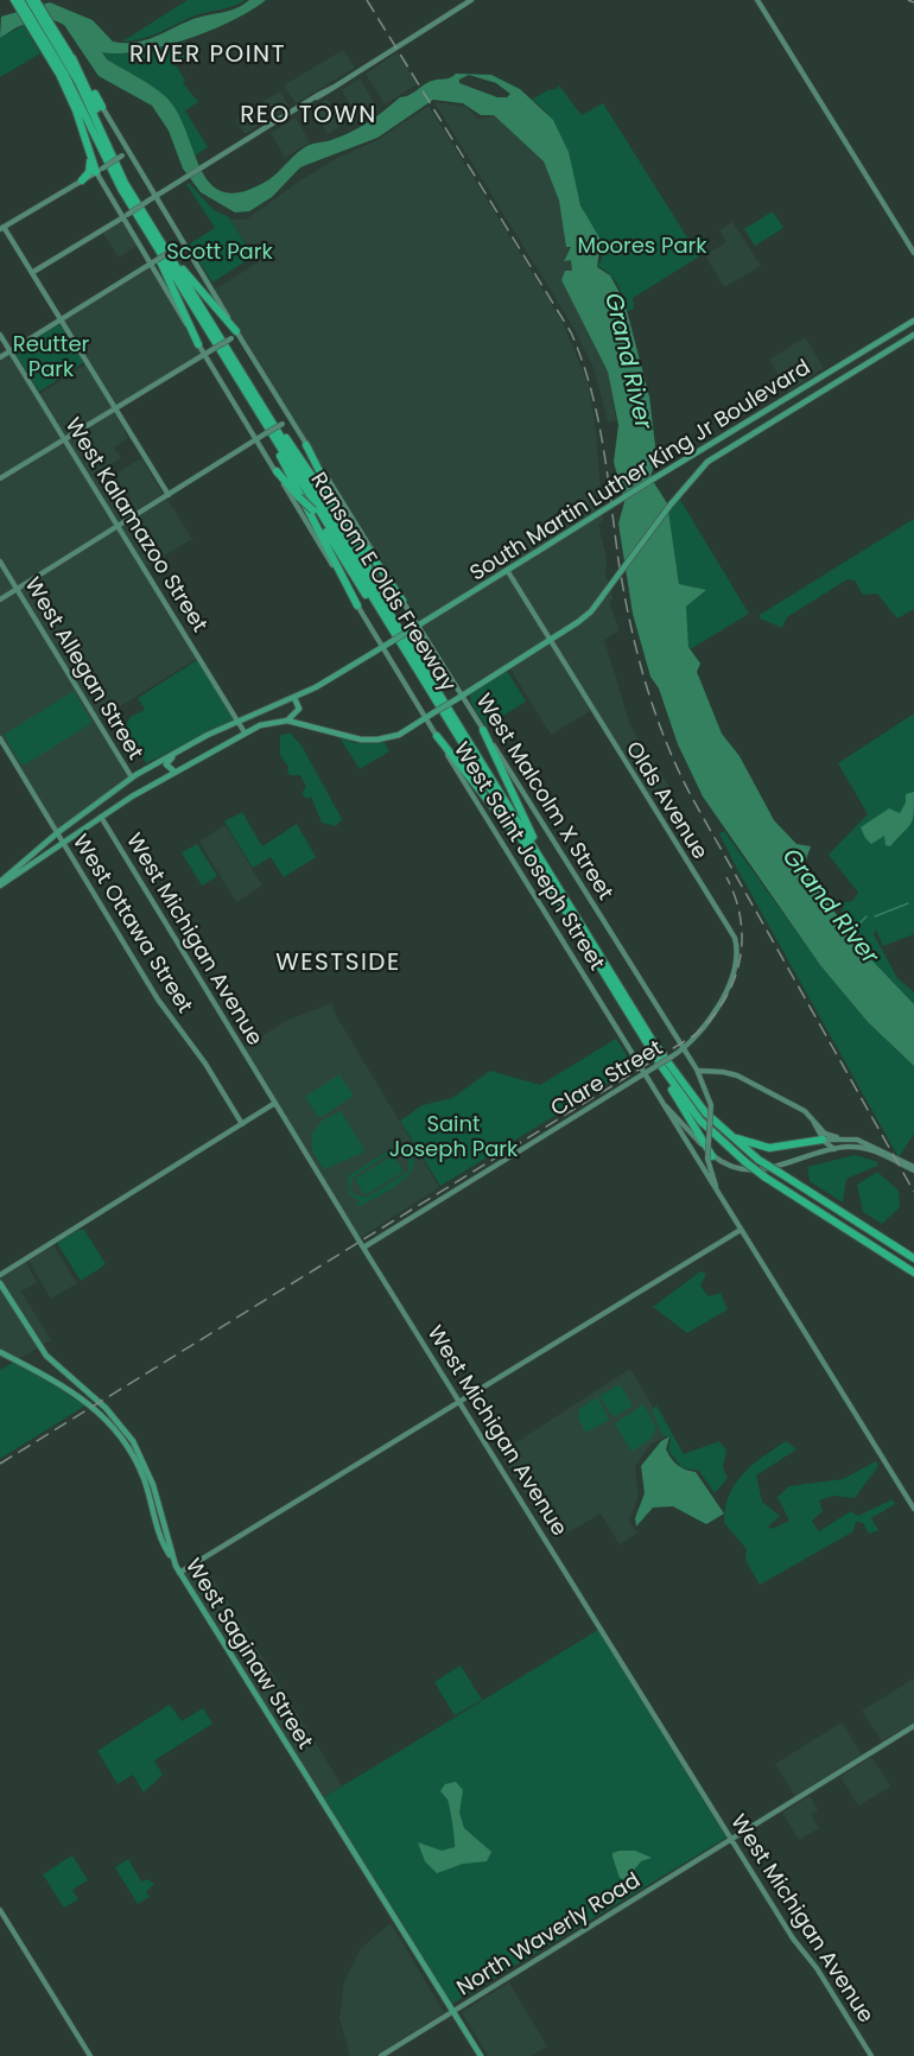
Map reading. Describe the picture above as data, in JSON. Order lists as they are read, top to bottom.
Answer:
{
  "streets": {
    "highway": ["Ransom E Olds Freeway"],
    "main road": ["South Martin Luther King Jr Boulevard", "West Allegan Street", "West Saginaw Street"],
    "street": [
      "West Kalamazoo Street",
      "West Malcolm X Street",
      "Olds Avenue",
      "West Saint Joseph Street",
      "West Ottawa Street",
      "West Michigan Avenue",
      "Clare Street",
      "North Waverly Road"
    ]
  },
  "crossings": [
    ["South Martin Luther King Jr Boulevard", "West Kalamazoo Street"],
    ["South Martin Luther King Jr Boulevard", "West Malcolm X Street"],
    ["South Martin Luther King Jr Boulevard", "Olds Avenue"],
    ["South Martin Luther King Jr Boulevard", "West Saint Joseph Street"],
    ["West Malcolm X Street", "Olds Avenue"],
    ["West Malcolm X Street", "Clare Street"],
    ["Olds Avenue", "Clare Street"],
    ["West Saint Joseph Street", "Clare Street"],
    ["West Michigan Avenue", "Clare Street"],
    ["West Michigan Avenue", "North Waverly Road"],
    ["West Saginaw Street", "North Waverly Road"]
  ],
  "districts": ["RIVER POINT", "REO TOWN", "WESTSIDE"],
  "water": ["Grand River"],
  "parks": [
    "Moores Park",
    "Scott Park",
    "Reutter Park",
    "Saint Joseph Park"
  ]
}
